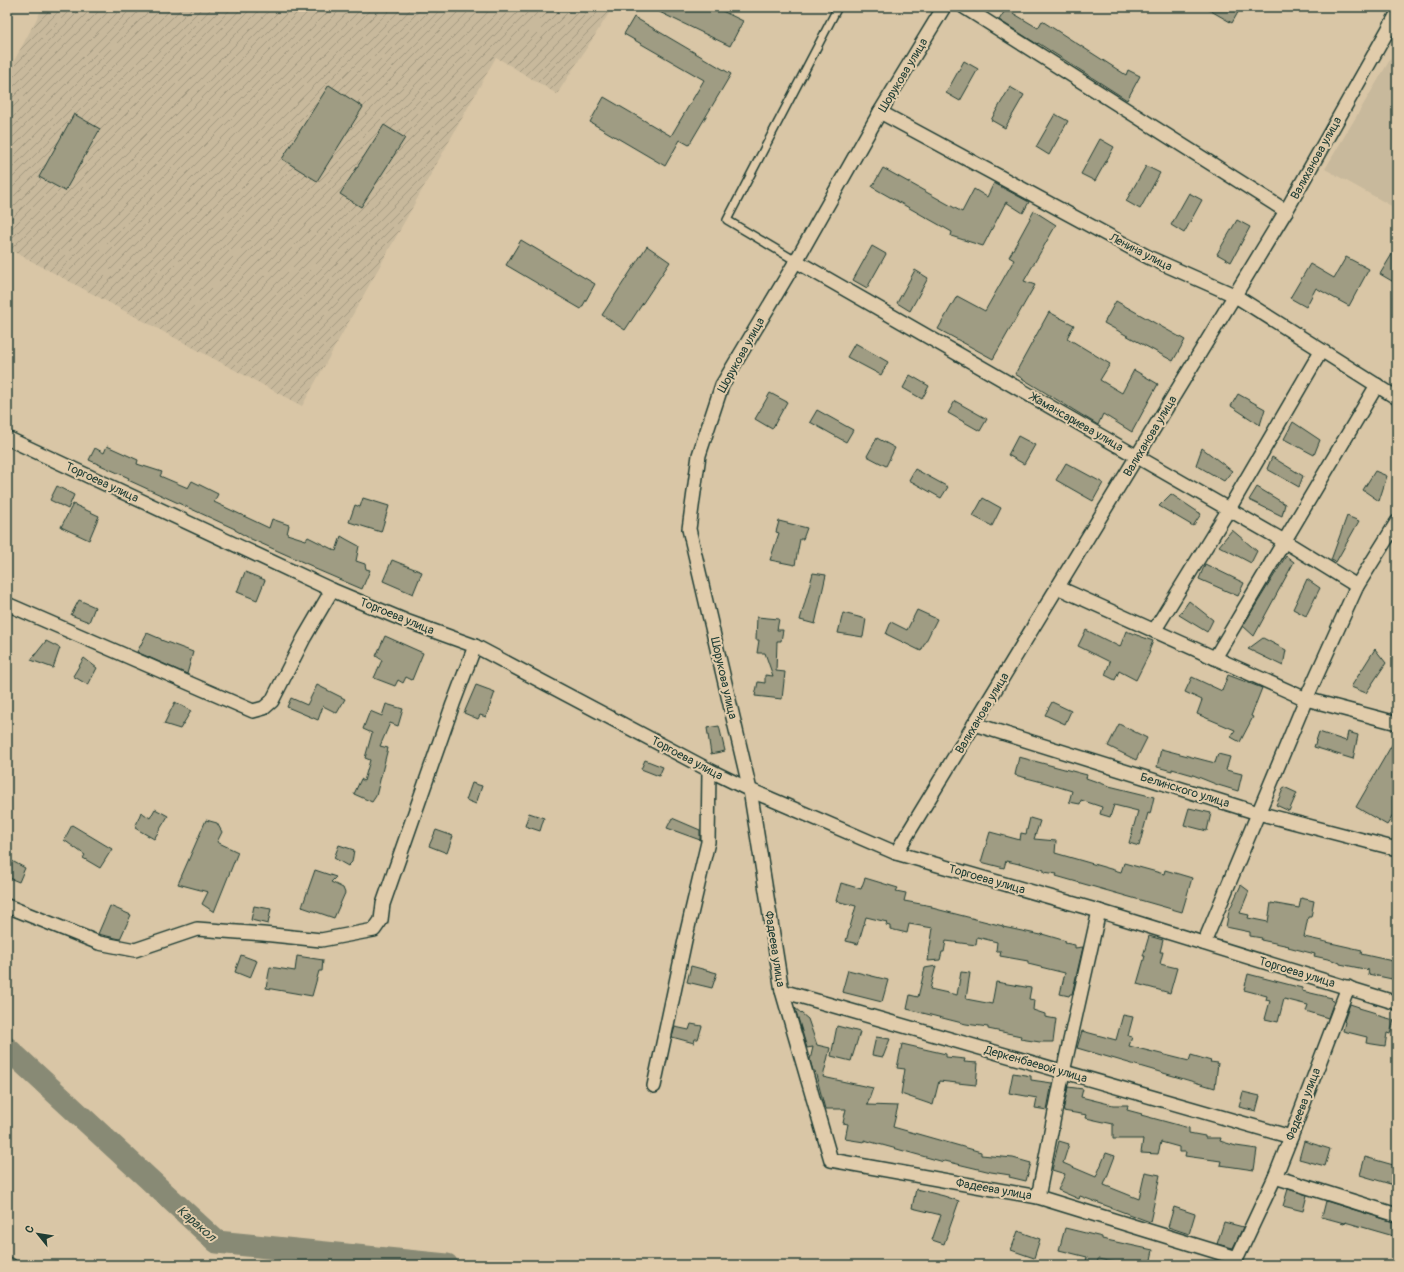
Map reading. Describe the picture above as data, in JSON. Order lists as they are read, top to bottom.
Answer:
{
  "streets": {
    "street": [
      "Шорукова улица",
      "Валиханова улица",
      "Ленина улица",
      "Жамансариева улица",
      "Торгоева улица",
      "Белинского улица",
      "Фадеева улица",
      "Деркенбаевой улица"
    ]
  },
  "crossings": [
    ["Шорукова улица", "Ленина улица"],
    ["Шорукова улица", "Жамансариева улица"],
    ["Шорукова улица", "Торгоева улица"],
    ["Шорукова улица", "Фадеева улица"],
    ["Валиханова улица", "Ленина улица"],
    ["Валиханова улица", "Жамансариева улица"],
    ["Валиханова улица", "Торгоева улица"],
    ["Валиханова улица", "Белинского улица"],
    ["Торгоева улица", "Фадеева улица"],
    ["Фадеева улица", "Деркенбаевой улица"]
  ],
  "water": ["Каракол"],
  "north": "top left"
}
